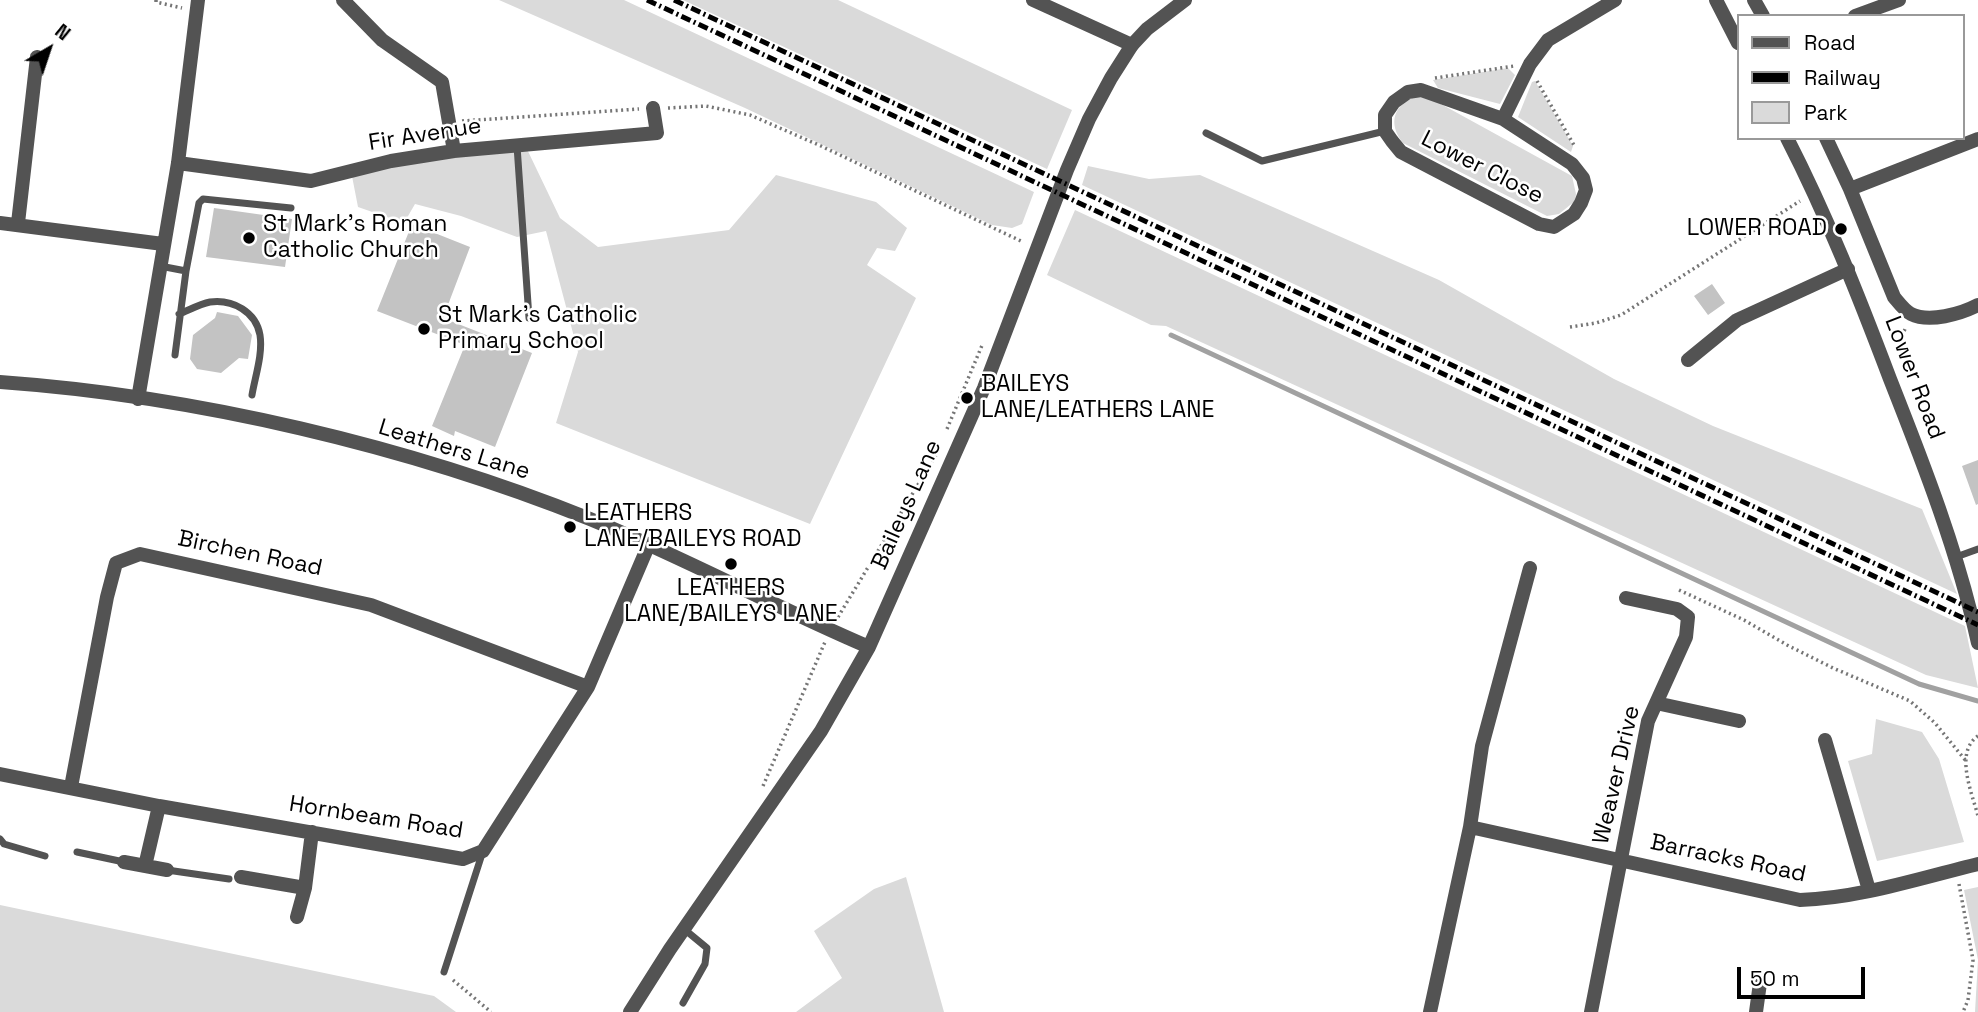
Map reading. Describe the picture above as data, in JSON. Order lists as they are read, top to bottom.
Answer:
{
  "streets": {
    "street": [
      "Fir Avenue",
      "Lower Close",
      "Lower Road",
      "Leathers Lane",
      "Baileys Lane",
      "Birchen Road",
      "Weaver Drive",
      "Hornbeam Road",
      "Barracks Road"
    ]
  },
  "crossings": [
    ["Leathers Lane", "Baileys Lane"],
    ["Leathers Lane", "Hornbeam Road"],
    ["Birchen Road", "Hornbeam Road"],
    ["Weaver Drive", "Barracks Road"]
  ],
  "places": [
    "LOWER ROAD",
    "St Mark's Roman Catholic Church",
    "St Mark's Catholic Primary School",
    "BAILEYS LANE/LEATHERS LANE",
    "LEATHERS LANE/BAILEYS ROAD",
    "LEATHERS LANE/BAILEYS LANE"
  ],
  "legend": ["Road", "Railway", "Park"],
  "scale_bar": "50 m",
  "north": "top right"
}
